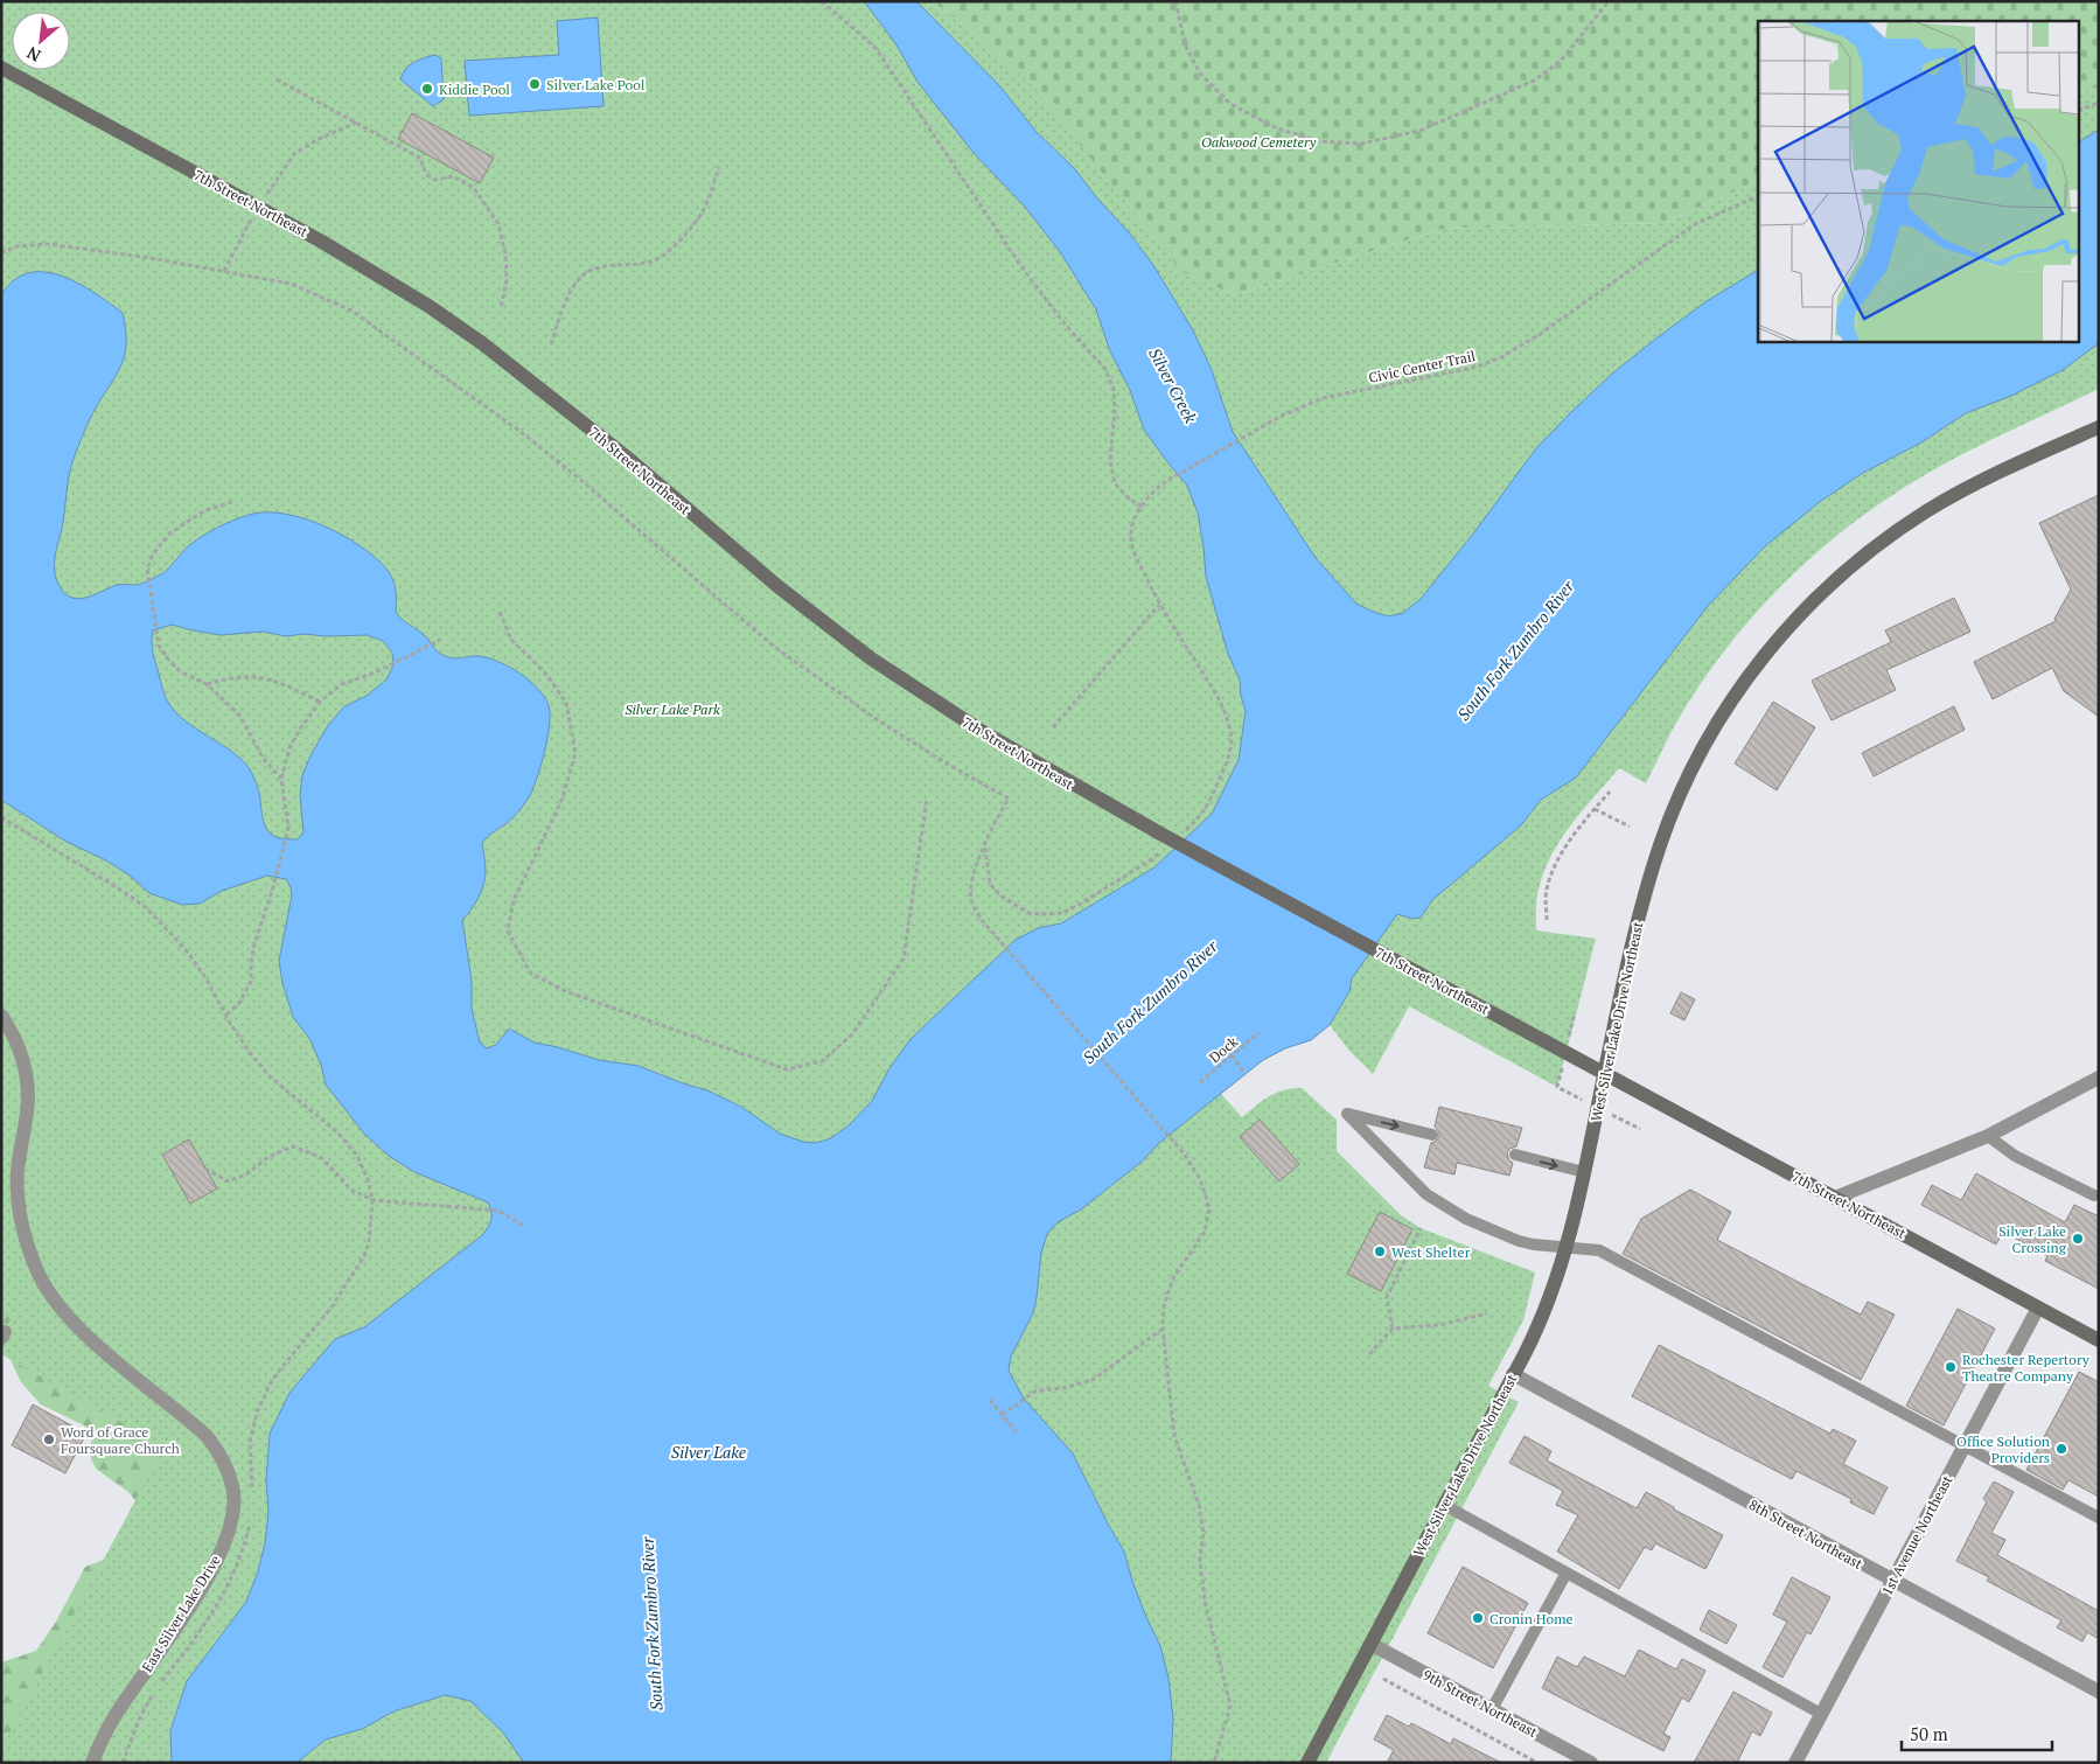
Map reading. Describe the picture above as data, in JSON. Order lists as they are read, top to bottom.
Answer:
{
  "streets": {
    "main road": ["7th Street Northeast", "West Silver Lake Drive Northeast"],
    "street": [
      "8th Street Northeast",
      "1st Avenue Northeast",
      "East Silver Lake Drive",
      "9th Street Northeast"
    ],
    "path": ["Civic Center Trail", "Dock"]
  },
  "crossings": [
    ["7th Street Northeast", "West Silver Lake Drive Northeast"],
    ["7th Street Northeast", "1st Avenue Northeast"],
    ["West Silver Lake Drive Northeast", "8th Street Northeast"],
    ["West Silver Lake Drive Northeast", "9th Street Northeast"],
    ["8th Street Northeast", "1st Avenue Northeast"]
  ],
  "water": ["Silver Creek", "South Fork Zumbro River", "Silver Lake"],
  "parks": ["Oakwood Cemetery", "Silver Lake Park"],
  "places": [
    "Silver Lake Pool",
    "Kiddie Pool",
    "Silver Lake Crossing",
    "West Shelter",
    "Rochester Repertory Theatre Company",
    "Word of Grace Foursquare Church",
    "Office Solution Providers",
    "Cronin Home"
  ],
  "scale_bar": "50 m",
  "north": "bottom left"
}
